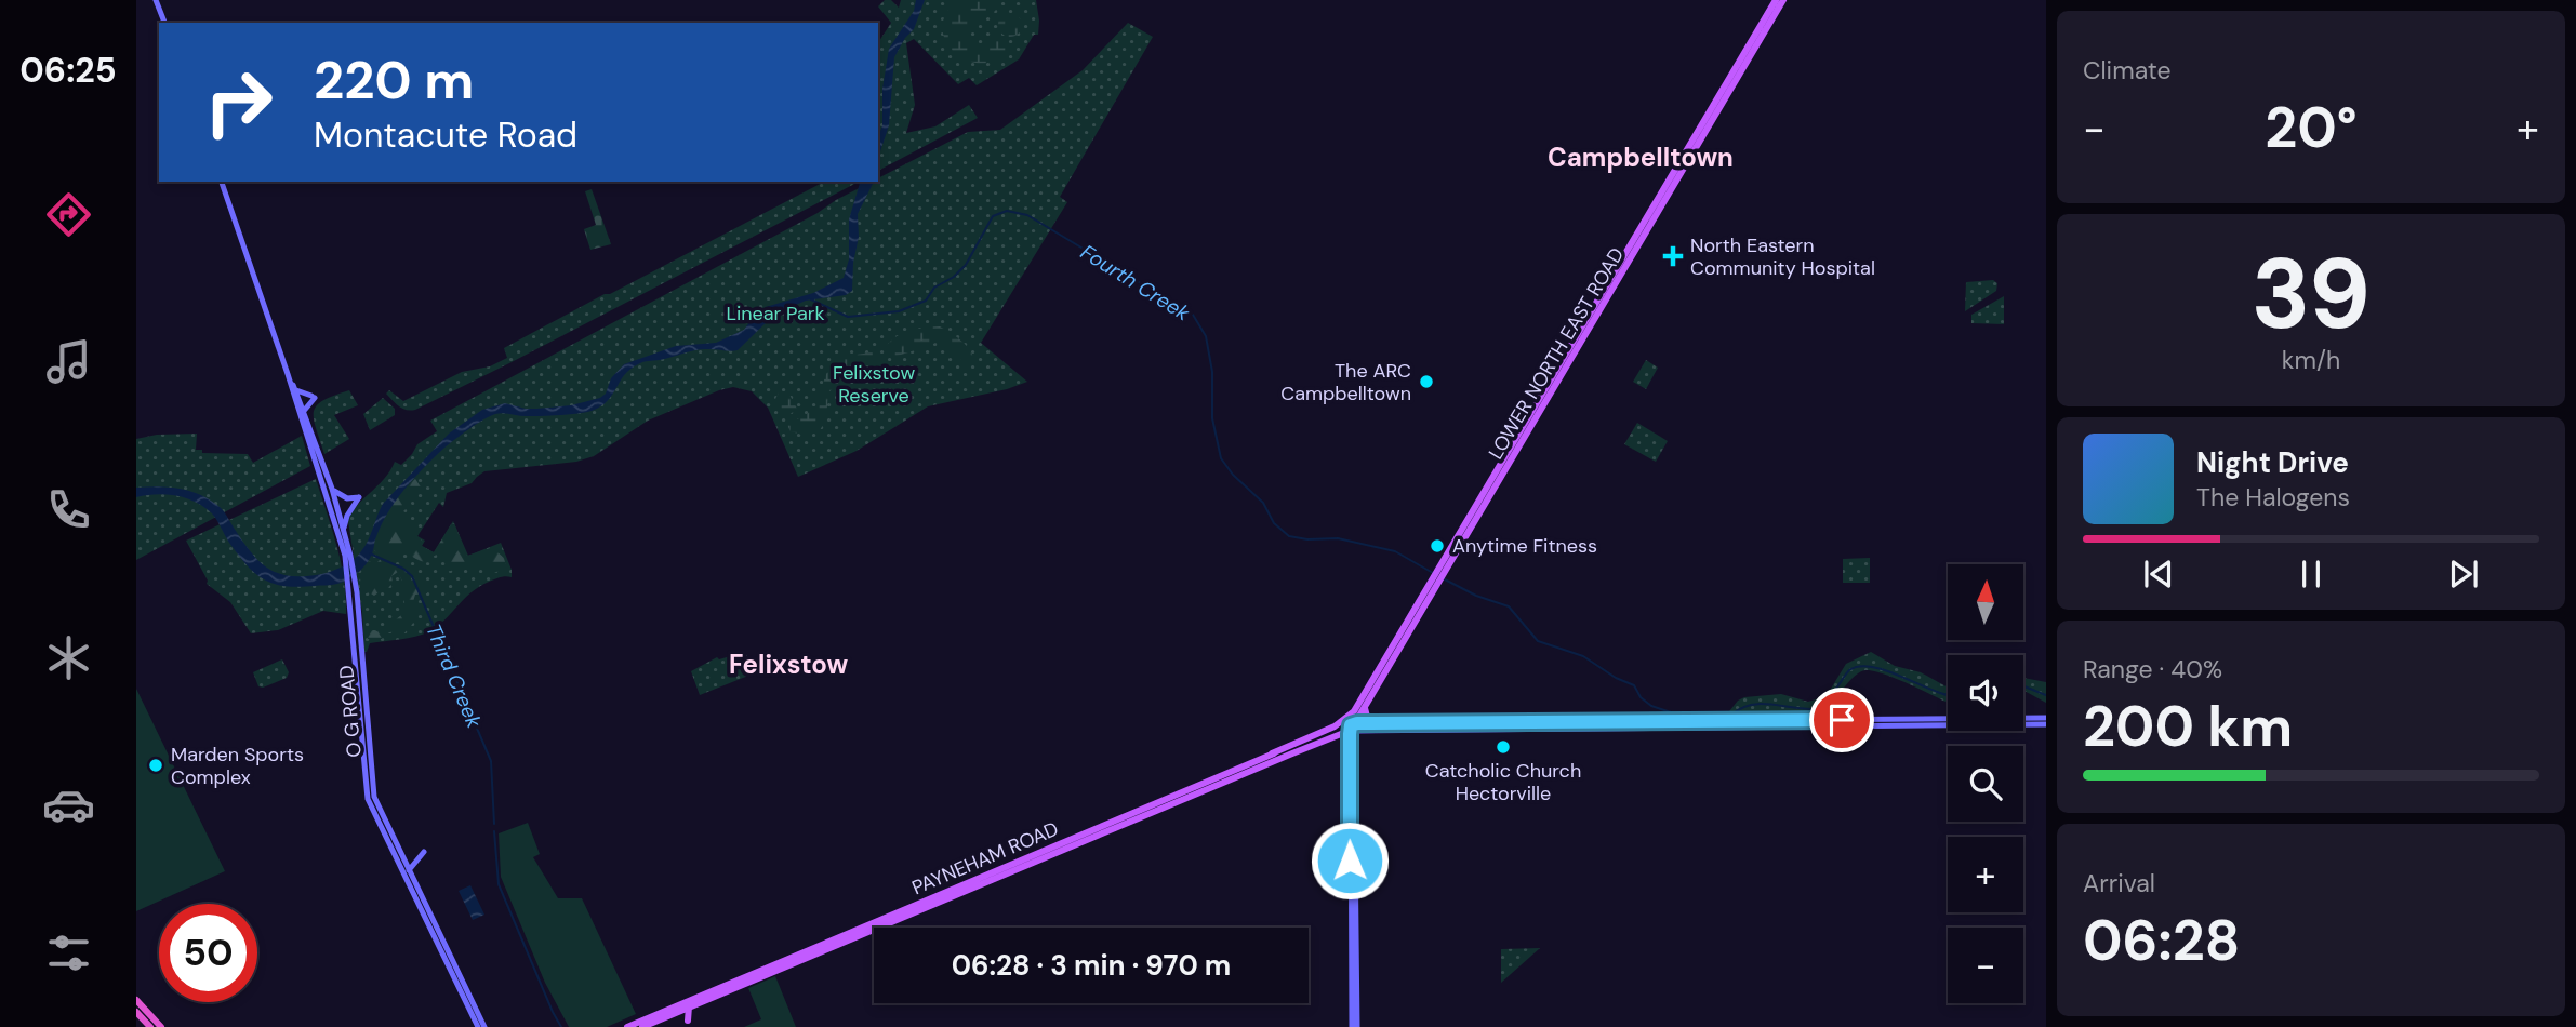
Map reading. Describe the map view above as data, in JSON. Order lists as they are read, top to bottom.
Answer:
{
  "streets": {
    "main road": ["LOWER NORTH EAST ROAD", "O G ROAD", "PAYNEHAM ROAD"]
  },
  "crossings": [
    ["LOWER NORTH EAST ROAD", "PAYNEHAM ROAD"]
  ],
  "districts": ["Campbelltown", "Felixstow"],
  "water": ["Fourth Creek", "Third Creek"],
  "parks": ["Linear Park", "Felixstow Reserve"],
  "places": {
    "health": ["North Eastern Community Hospital"],
    "other": [
      "The ARC Campbelltown",
      "Anytime Fitness",
      "Catcholic Church Hectorville",
      "Marden Sports Complex"
    ]
  },
  "north": "top",
  "page": {
    "tabs": "06:25",
    "tile": [
      "Climate",
      ["39", "km/h"],
      ["Range · 40%", "200 km"],
      ["Arrival", "06:28"]
    ],
    "turn": ["220 m", "Montacute Road"],
    "heat": ["−", "20°", "+"],
    "song": ["Night Drive", "The Halogens"],
    "map_buttons": ["+", "−"],
    "limit": "50",
    "trip": "06:28 · 3 min · 970 m"
  }
}
